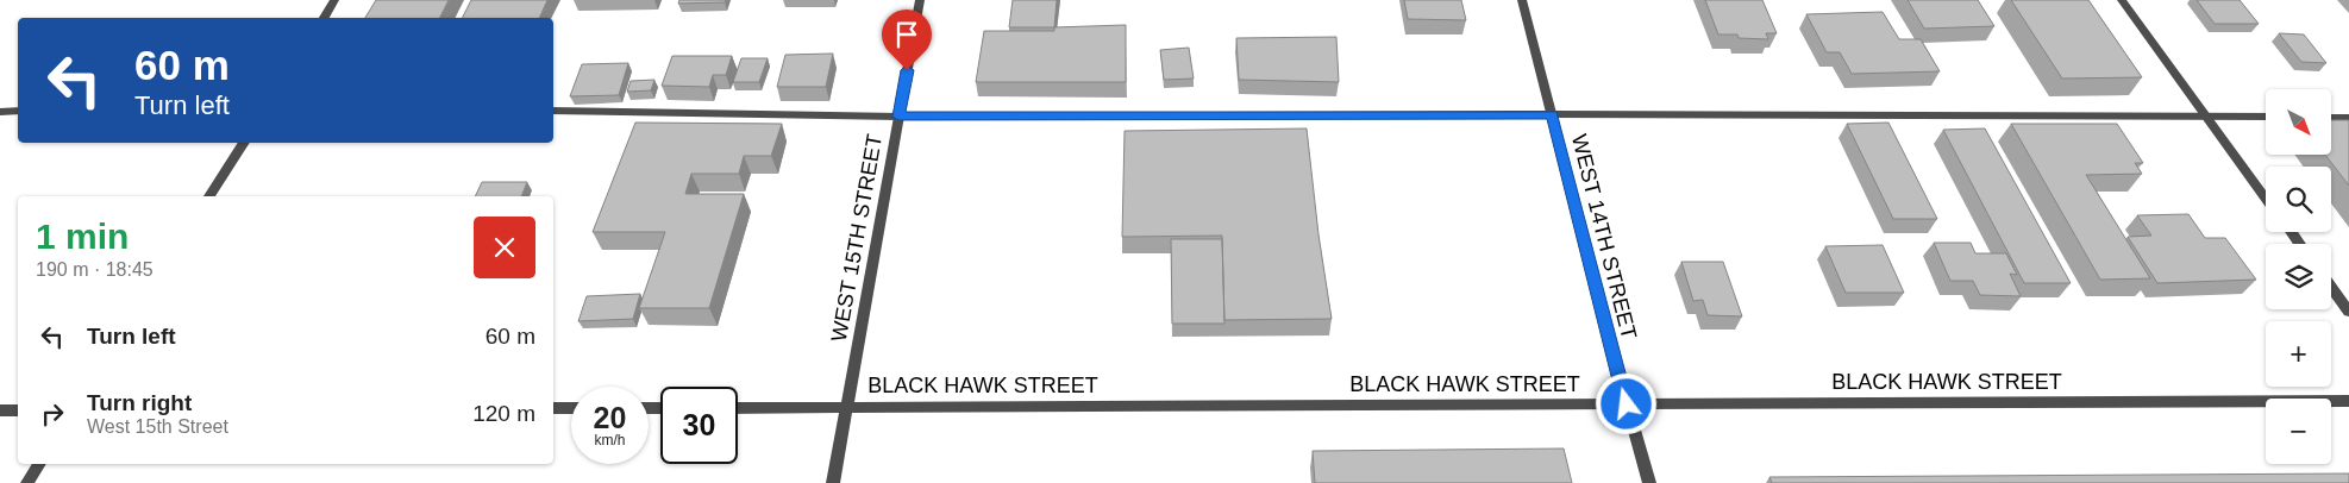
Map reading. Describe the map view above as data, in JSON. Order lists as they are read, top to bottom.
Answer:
{
  "streets": {
    "street": ["WEST 14TH STREET", "WEST 15TH STREET", "BLACK HAWK STREET"]
  },
  "crossings": [
    ["WEST 14TH STREET", "BLACK HAWK STREET"],
    ["WEST 15TH STREET", "BLACK HAWK STREET"]
  ],
  "north": "bottom right",
  "page": {
    "turn": ["60 m", "Turn left"],
    "map_buttons": ["+", "−"],
    "heading": ["1 min", "190 m · 18:45"],
    "list": [
      {
        "name": "Turn left",
        "value": "60 m"
      },
      {
        "name": "Turn right",
        "note": "West 15th Street",
        "value": "120 m"
      }
    ],
    "speed": "20 km/h",
    "limit": "30"
  }
}
